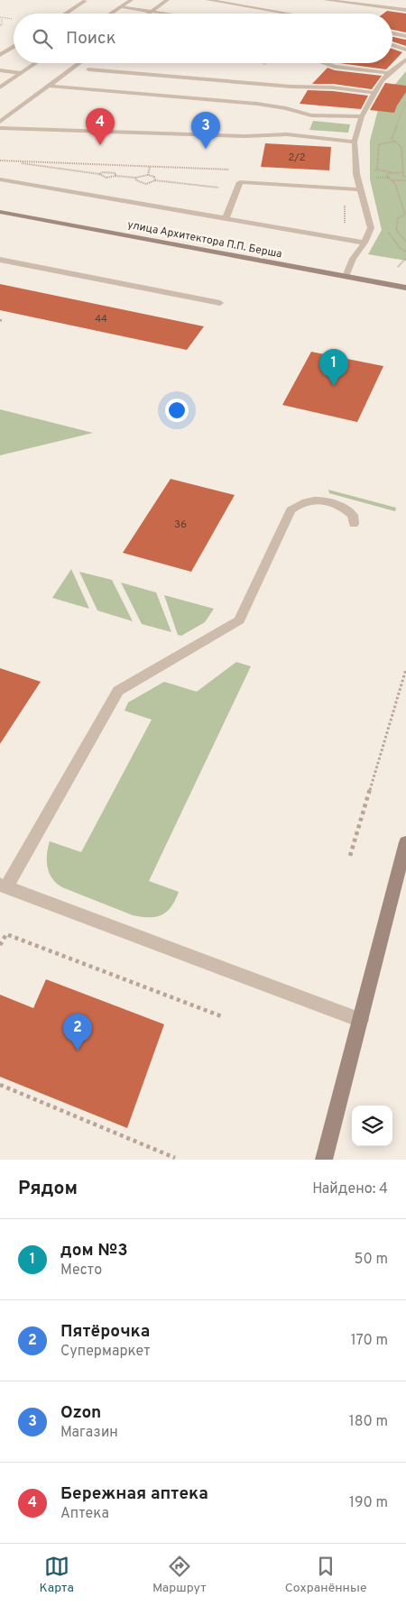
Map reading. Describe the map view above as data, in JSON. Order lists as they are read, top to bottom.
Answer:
{
  "streets": {
    "street": ["улица Архитектора П.П. Берша"]
  },
  "house_numbers": ["2/2", "44", "36"],
  "page": {
    "search": "Поиск",
    "pins": [
      "4",
      "3",
      "1",
      "2"
    ],
    "heading": ["Рядом", "Найдено: 4"],
    "list": [
      {
        "mark": "1",
        "name": "дом №3",
        "note": "Место",
        "value": "50 m"
      },
      {
        "mark": "2",
        "name": "Пятёрочка",
        "note": "Супермаркет",
        "value": "170 m"
      },
      {
        "mark": "3",
        "name": "Ozon",
        "note": "Магазин",
        "value": "180 m"
      },
      {
        "mark": "4",
        "name": "Бережная аптека",
        "note": "Аптека",
        "value": "190 m"
      }
    ],
    "nav": ["Карта", "Маршрут", "Сохранённые"]
  }
}
